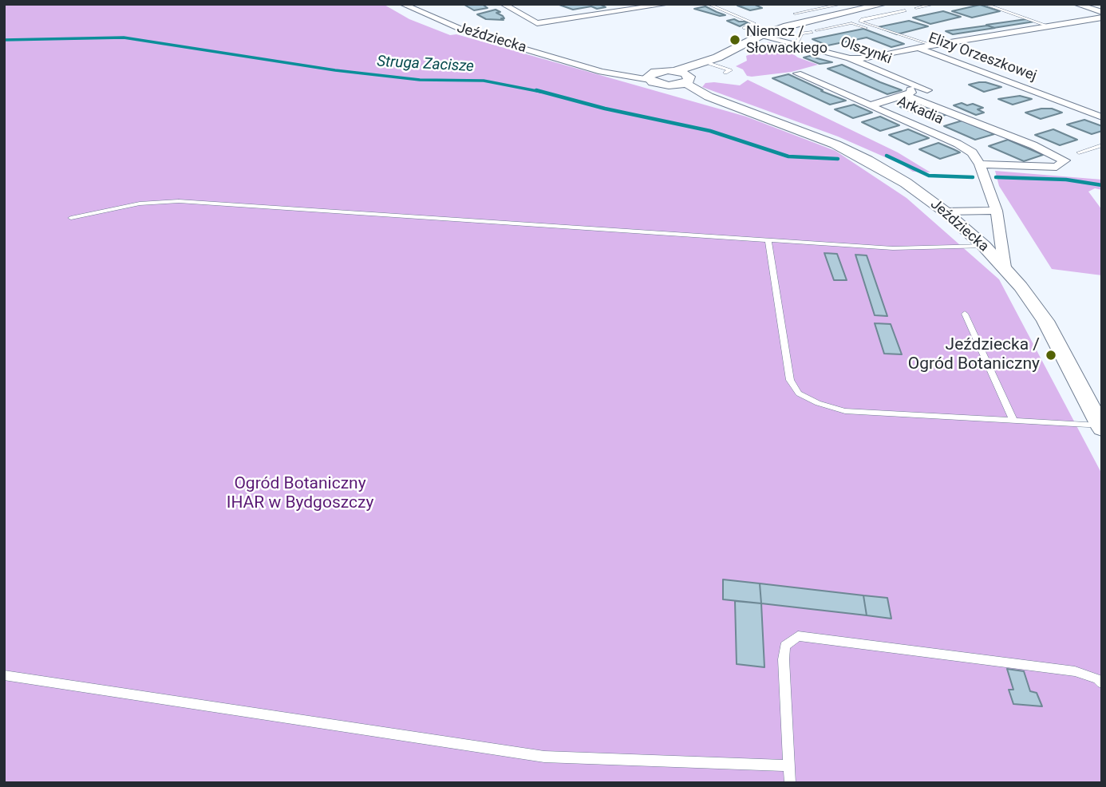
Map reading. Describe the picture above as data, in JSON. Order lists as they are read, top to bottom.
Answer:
{
  "streets": {
    "street": [
      "Jeździecka",
      "Olszynki",
      "Elizy Orzeszkowej",
      "Arkadia"
    ]
  },
  "crossings": [
    ["Jeździecka", "Arkadia"],
    ["Olszynki", "Elizy Orzeszkowej"]
  ],
  "water": ["Struga Zacisze"],
  "parks": ["Ogród Botaniczny IHAR w Bydgoszczy"],
  "places": ["Niemcz / Słowackiego", "Jeździecka / Ogród Botaniczny"]
}
